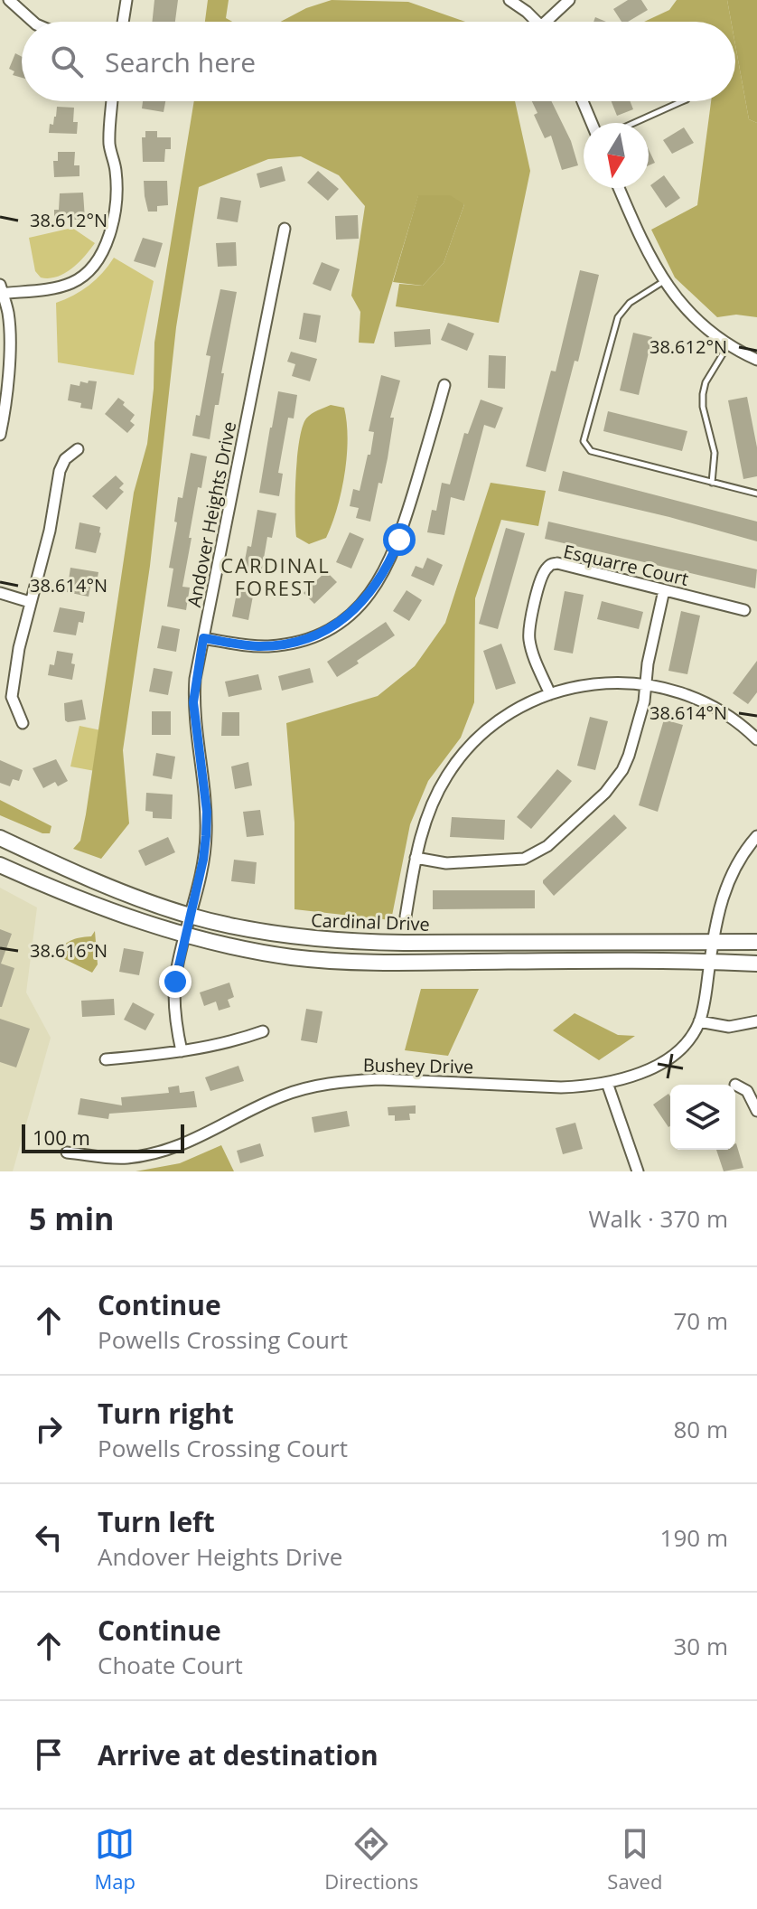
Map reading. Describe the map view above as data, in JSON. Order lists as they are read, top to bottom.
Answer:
{
  "streets": {
    "main road": ["Cardinal Drive"],
    "street": ["Andover Heights Drive", "Esquarre Court", "Bushey Drive"]
  },
  "crossings": [
    ["Andover Heights Drive", "Cardinal Drive"],
    ["Cardinal Drive", "Bushey Drive"]
  ],
  "districts": ["CARDINAL FOREST"],
  "scale_bar": "100 m",
  "north": "bottom",
  "page": {
    "search": "Search here",
    "scale": "100 m",
    "heading": ["5 min", "Walk · 370 m"],
    "list": [
      ["Continue", "Powells Crossing Court", "70 m"],
      ["Turn right", "Powells Crossing Court", "80 m"],
      ["Turn left", "Andover Heights Drive", "190 m"],
      ["Continue", "Choate Court", "30 m"],
      "Arrive at destination"
    ],
    "nav": ["Map", "Directions", "Saved"]
  },
  "coordinates": ["38.612°N", "38.614°N", "38.616°N"]
}
